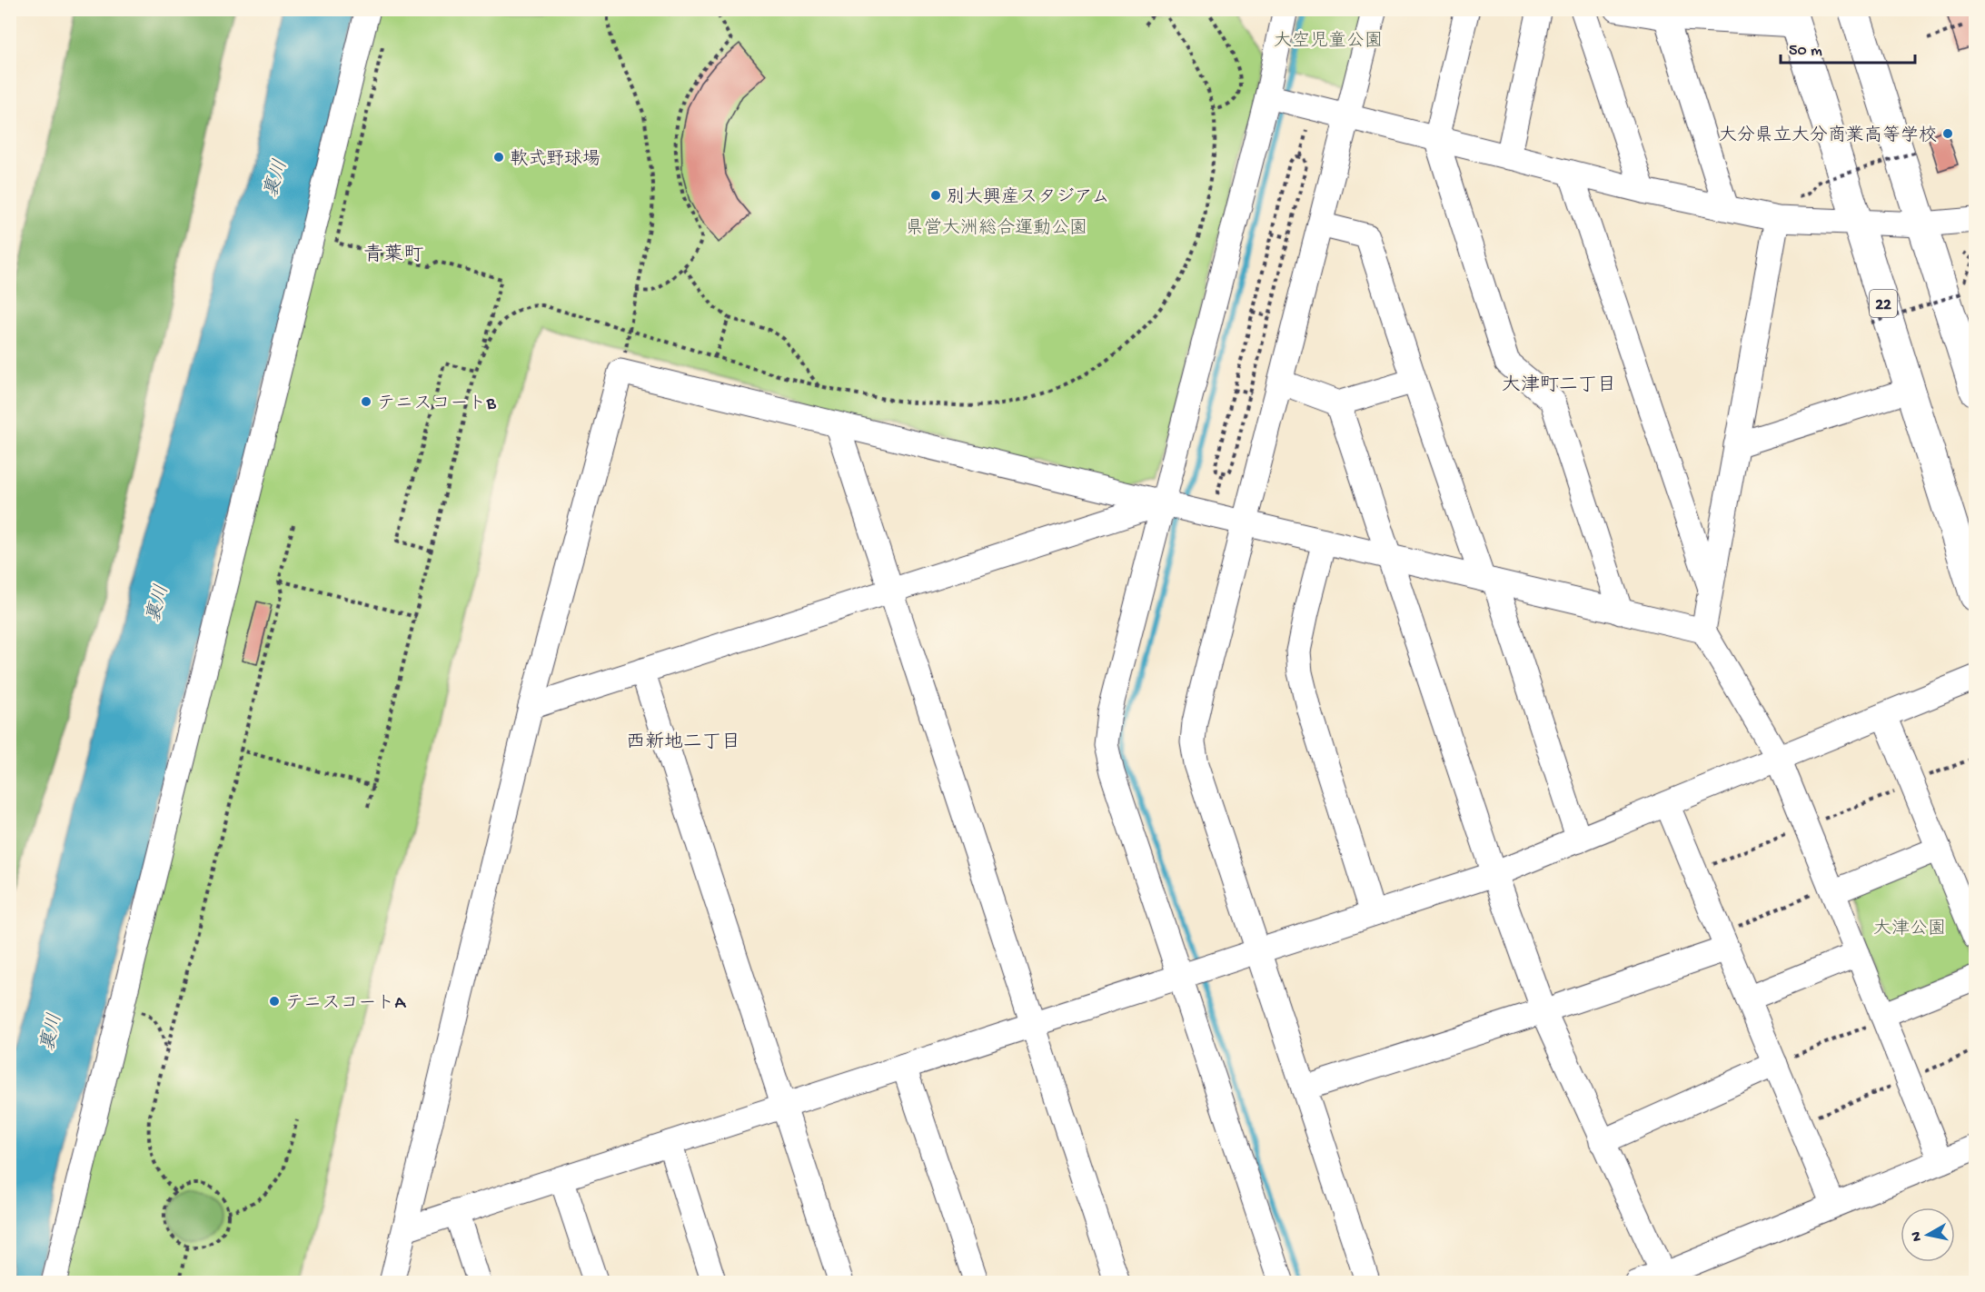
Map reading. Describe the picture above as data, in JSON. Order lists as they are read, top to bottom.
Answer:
{
  "streets": {
    "main road": ["22"]
  },
  "districts": ["青葉町", "大津町二丁目", "西新地二丁目"],
  "water": ["裏川"],
  "parks": ["大空児童公園", "県営大洲総合運動公園", "大津公園"],
  "places": [
    "大分県立大分商業高等学校",
    "軟式野球場",
    "別大興産スタジアム",
    "テニスコートB",
    "テニスコートA"
  ],
  "scale_bar": "50 m",
  "north": "left"
}
